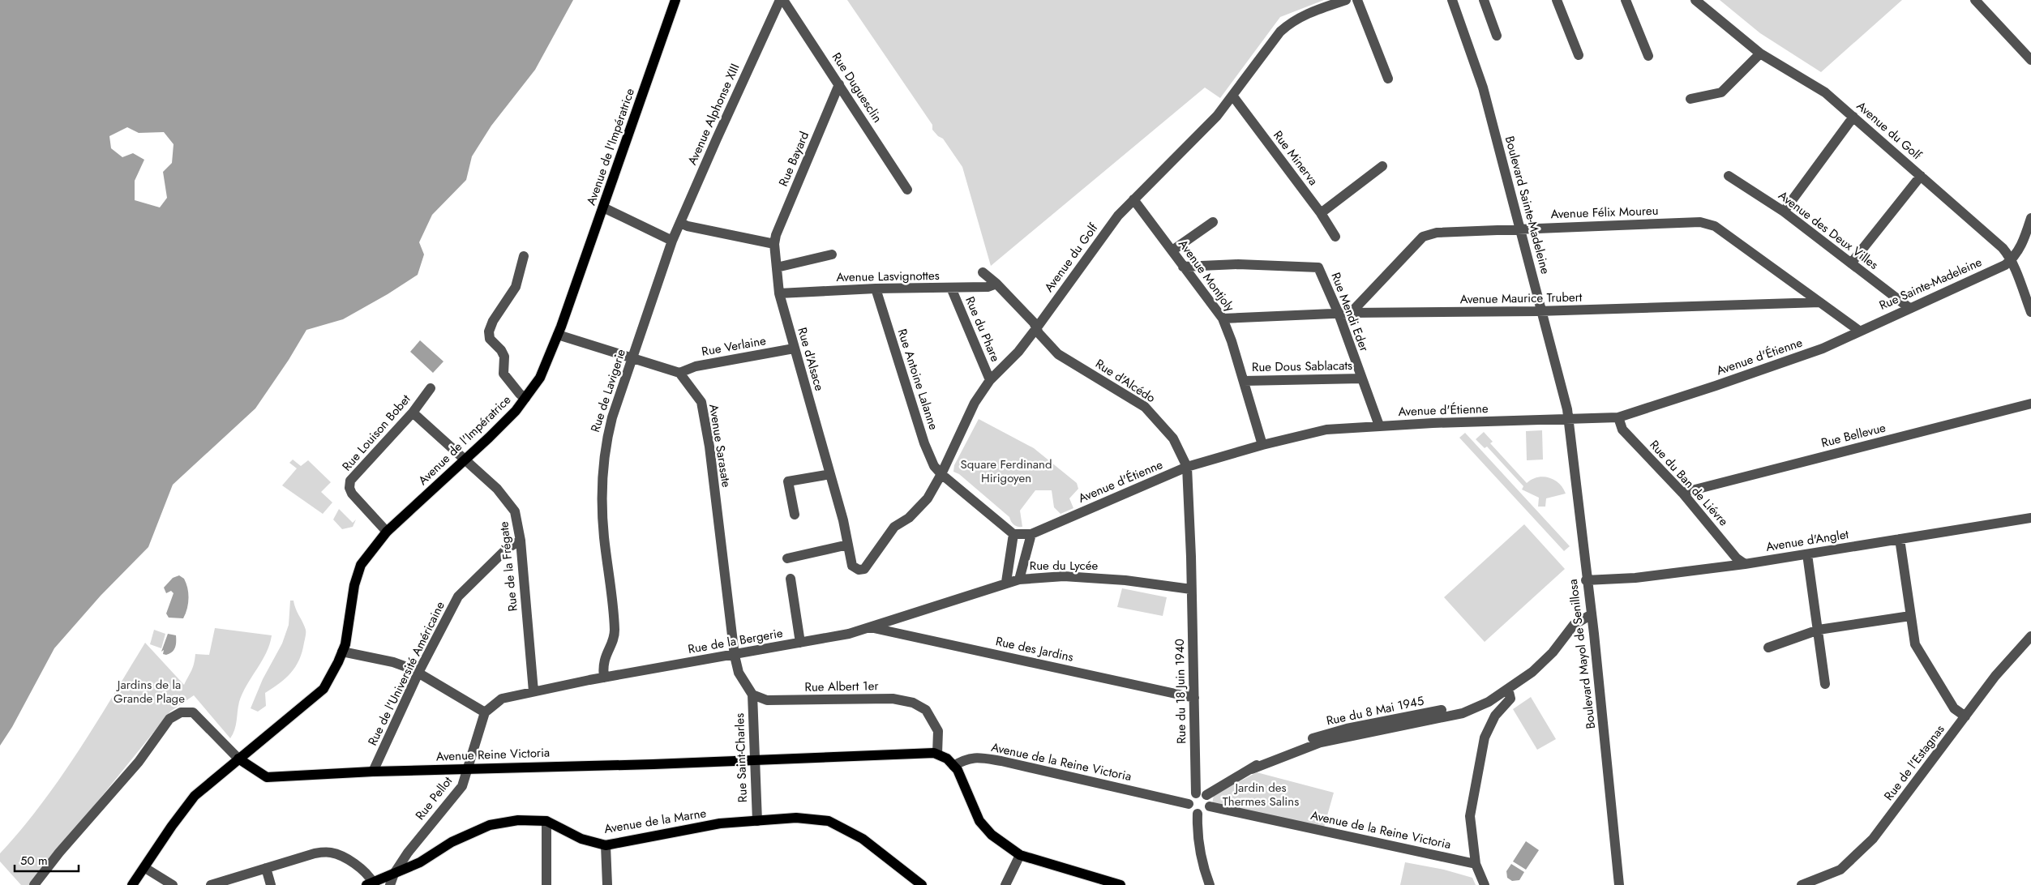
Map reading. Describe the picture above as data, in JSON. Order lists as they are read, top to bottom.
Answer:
{
  "streets": {
    "main road": ["Avenue de l'Impératrice", "Avenue Reine Victoria", "Avenue de la Marne"],
    "street": [
      "Rue Duguesclin",
      "Avenue Alphonse XIII",
      "Avenue du Golf",
      "Rue Minerva",
      "Rue Bayard",
      "Boulevard Sainte-Madeleine",
      "Avenue Félix Moureu",
      "Avenue des Deux Villes",
      "Avenue Montjoly",
      "Avenue Lasvignottes",
      "Rue Sainte-Madeleine",
      "Avenue Maurice Trubert",
      "Rue Mendi Eder",
      "Rue du Phare",
      "Rue Verlaine",
      "Avenue d'Étienne",
      "Rue d'Alsace",
      "Rue Dous Sablacats",
      "Rue Antoine Lalanne",
      "Rue d'Alcédo",
      "Rue de Lavigerie",
      "Rue Louison Bobet",
      "Rue Bellevue",
      "Avenue Sarasate",
      "Rue du Ban de Liévre",
      "Avenue d'Anglet",
      "Rue du Lycée",
      "Rue de la Frégate",
      "Rue de la Bergerie",
      "Rue des Jardins",
      "Boulevard Mayol de Senillosa",
      "Rue de l'Université Américaine",
      "Rue Albert 1er",
      "Rue du 18 Juin 1940",
      "Rue du 8 Mai 1945",
      "Rue Saint-Charles",
      "Avenue de la Reine Victoria",
      "Rue de l'Estagnas",
      "Rue Pellot"
    ]
  },
  "crossings": [
    ["Rue Duguesclin", "Rue Bayard"],
    ["Avenue Alphonse XIII", "Rue de Lavigerie"],
    ["Avenue du Golf", "Rue Minerva"],
    ["Avenue du Golf", "Avenue Montjoly"],
    ["Avenue du Golf", "Rue Sainte-Madeleine"],
    ["Avenue du Golf", "Rue du Phare"],
    ["Avenue du Golf", "Rue d'Alsace"],
    ["Avenue du Golf", "Rue Antoine Lalanne"],
    ["Avenue du Golf", "Rue d'Alcédo"],
    ["Avenue de l'Impératrice", "Rue Louison Bobet"],
    ["Avenue de l'Impératrice", "Rue de la Frégate"],
    ["Avenue de l'Impératrice", "Avenue Reine Victoria"],
    ["Rue Bayard", "Rue d'Alsace"],
    ["Boulevard Sainte-Madeleine", "Avenue Félix Moureu"],
    ["Boulevard Sainte-Madeleine", "Avenue Maurice Trubert"],
    ["Boulevard Sainte-Madeleine", "Avenue d'Étienne"],
    ["Boulevard Sainte-Madeleine", "Boulevard Mayol de Senillosa"],
    ["Avenue Félix Moureu", "Rue Sainte-Madeleine"],
    ["Avenue Félix Moureu", "Avenue Maurice Trubert"],
    ["Avenue Félix Moureu", "Avenue d'Étienne"],
    ["Avenue des Deux Villes", "Rue Sainte-Madeleine"],
    ["Avenue Montjoly", "Avenue Maurice Trubert"],
    ["Avenue Montjoly", "Rue Mendi Eder"],
    ["Avenue Montjoly", "Avenue d'Étienne"],
    ["Avenue Montjoly", "Rue Dous Sablacats"],
    ["Avenue Lasvignottes", "Rue du Phare"],
    ["Avenue Lasvignottes", "Rue d'Alsace"],
    ["Avenue Lasvignottes", "Rue Antoine Lalanne"],
    ["Rue Sainte-Madeleine", "Avenue d'Étienne"],
    ["Avenue Maurice Trubert", "Rue Mendi Eder"],
    ["Rue Mendi Eder", "Avenue d'Étienne"],
    ["Rue Mendi Eder", "Rue Dous Sablacats"],
    ["Rue Verlaine", "Rue d'Alsace"],
    ["Rue Verlaine", "Avenue Sarasate"],
    ["Avenue d'Étienne", "Rue Antoine Lalanne"],
    ["Avenue d'Étienne", "Rue d'Alcédo"],
    ["Avenue d'Étienne", "Rue du Ban de Liévre"],
    ["Avenue d'Étienne", "Boulevard Mayol de Senillosa"],
    ["Rue d'Alcédo", "Rue du Lycée"],
    ["Rue d'Alcédo", "Rue du 18 Juin 1940"],
    ["Rue de Lavigerie", "Rue de la Bergerie"],
    ["Rue Louison Bobet", "Rue de la Frégate"],
    ["Rue Bellevue", "Rue du Ban de Liévre"],
    ["Avenue Sarasate", "Rue de la Bergerie"],
    ["Rue du Ban de Liévre", "Avenue d'Anglet"],
    ["Avenue d'Anglet", "Boulevard Mayol de Senillosa"],
    ["Rue du Lycée", "Rue de la Bergerie"],
    ["Rue du Lycée", "Rue des Jardins"],
    ["Rue du Lycée", "Rue du 18 Juin 1940"],
    ["Rue de la Frégate", "Rue de l'Université Américaine"],
    ["Rue de la Bergerie", "Rue des Jardins"],
    ["Rue des Jardins", "Rue du 18 Juin 1940"],
    ["Boulevard Mayol de Senillosa", "Rue du 8 Mai 1945"],
    ["Rue de l'Université Américaine", "Avenue Reine Victoria"],
    ["Rue Albert 1er", "Rue Saint-Charles"],
    ["Rue du 18 Juin 1940", "Rue du 8 Mai 1945"],
    ["Rue du 18 Juin 1940", "Avenue de la Reine Victoria"],
    ["Rue du 8 Mai 1945", "Avenue de la Reine Victoria"],
    ["Avenue Reine Victoria", "Rue Saint-Charles"],
    ["Avenue Reine Victoria", "Rue Pellot"],
    ["Rue Saint-Charles", "Avenue de la Marne"],
    ["Rue Pellot", "Avenue de la Marne"]
  ],
  "parks": ["Square Ferdinand Hirigoyen", "Jardins de la Grande Plage", "Jardin des Thermes Salins"],
  "scale_bar": "50 m"
}
